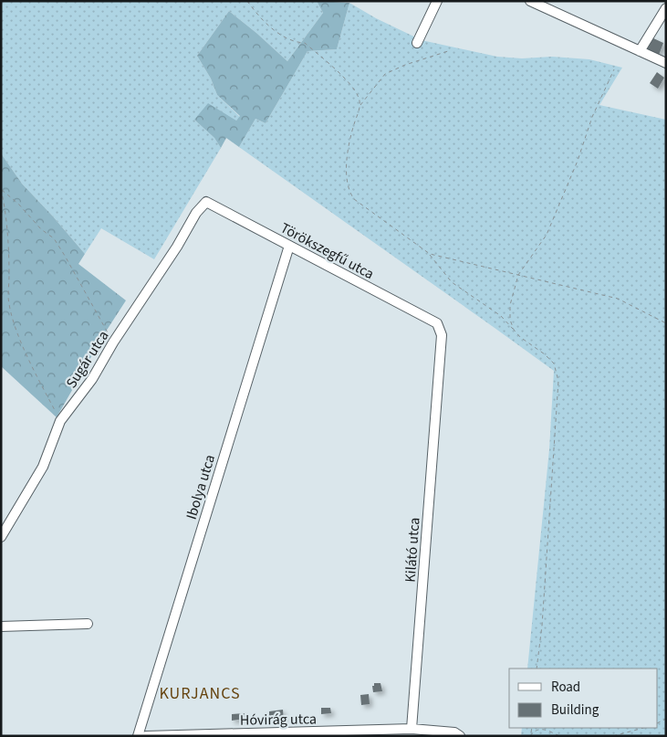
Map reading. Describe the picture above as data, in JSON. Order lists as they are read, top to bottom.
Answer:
{
  "streets": {
    "street": [
      "Törökszegfű utca",
      "Sugár utca",
      "Ibolya utca",
      "Kilátó utca",
      "Hóvirág utca"
    ]
  },
  "crossings": [
    ["Törökszegfű utca", "Sugár utca"],
    ["Törökszegfű utca", "Ibolya utca"],
    ["Törökszegfű utca", "Kilátó utca"],
    ["Kilátó utca", "Hóvirág utca"]
  ],
  "districts": ["KURJANCS"],
  "legend": ["Road", "Building"]
}
